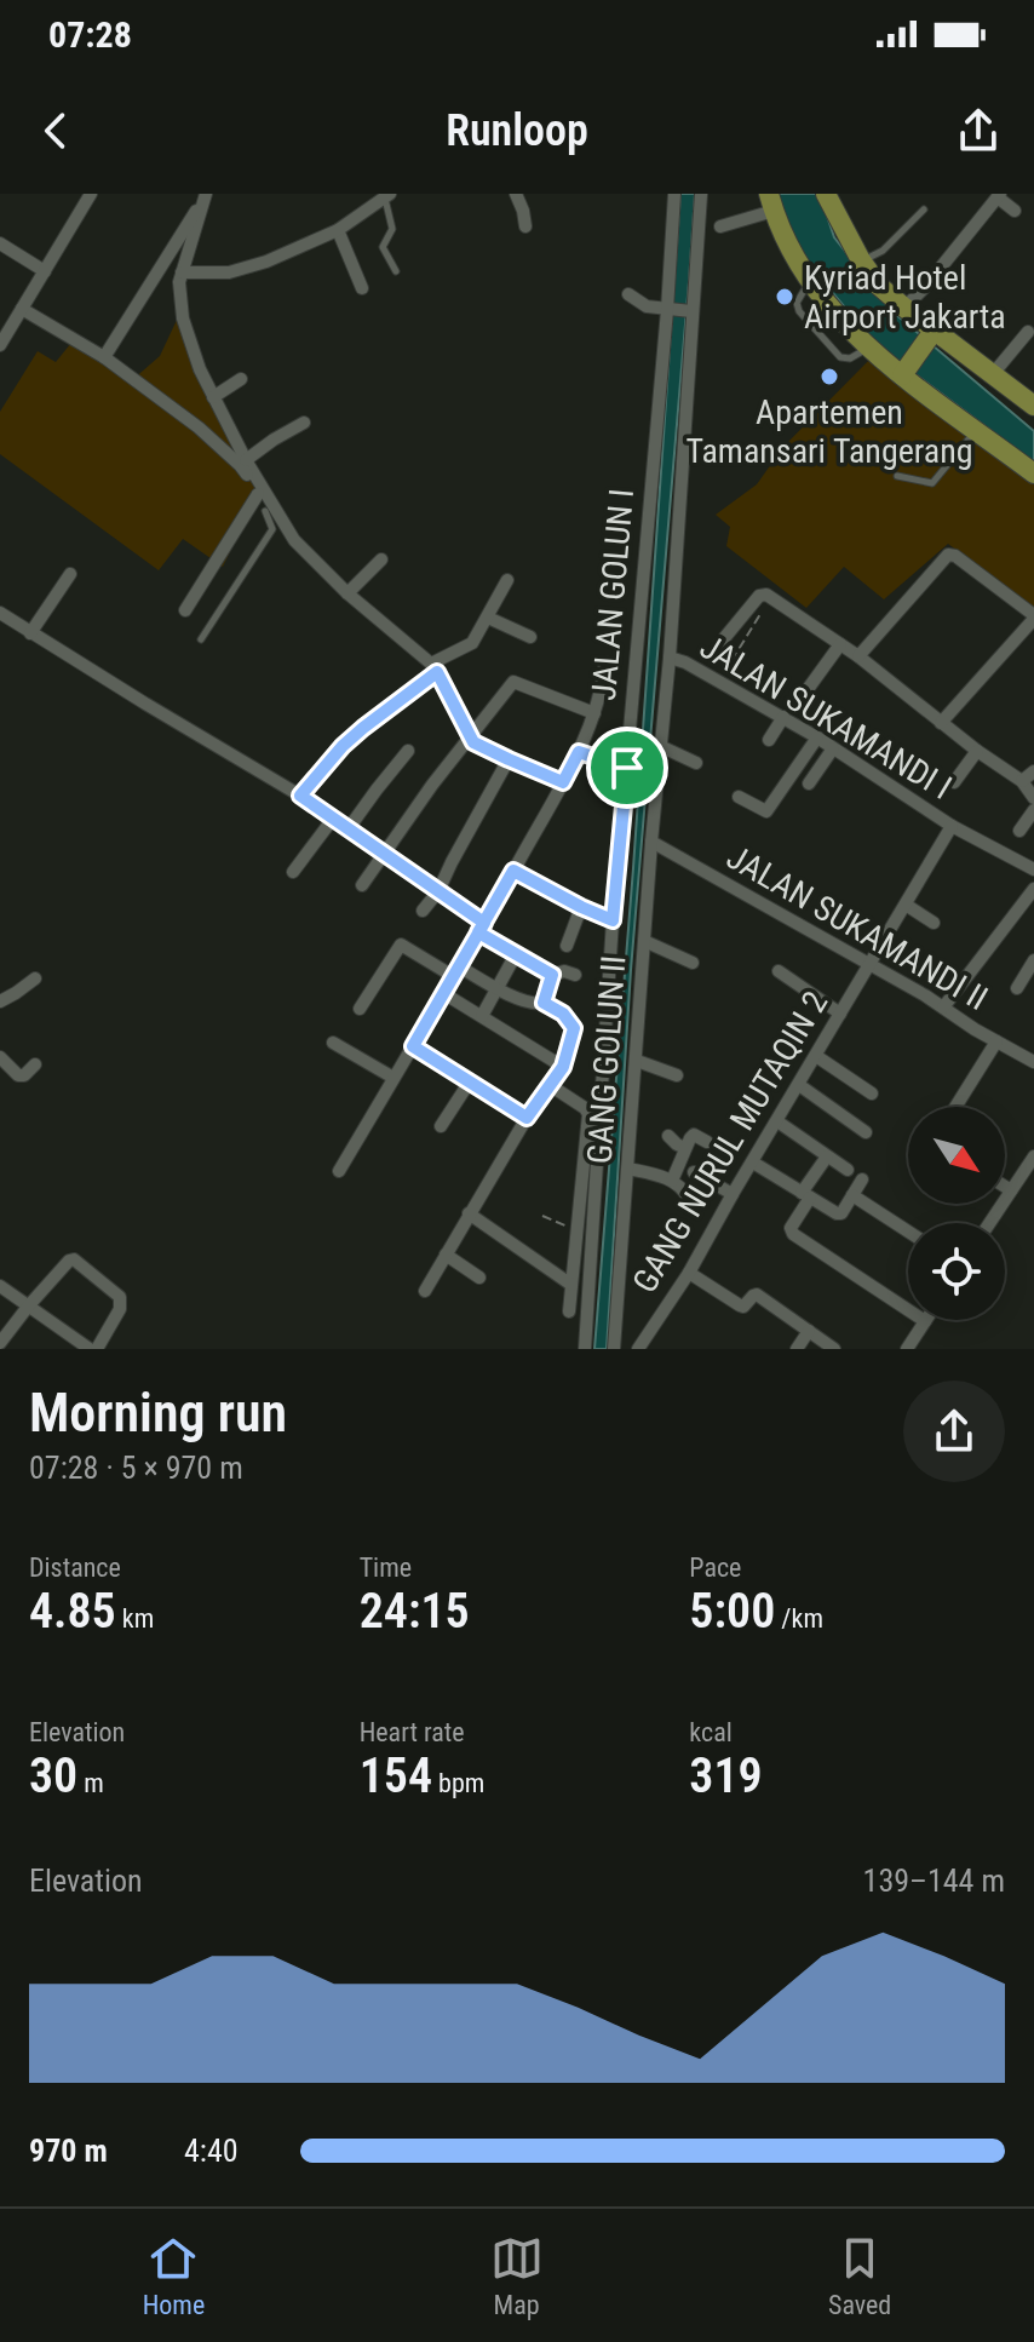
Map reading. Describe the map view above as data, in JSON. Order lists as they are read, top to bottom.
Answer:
{
  "streets": {
    "street": [
      "JALAN GOLUN I",
      "JALAN SUKAMANDI I",
      "JALAN SUKAMANDI II",
      "GANG GOLUN II",
      "GANG NURUL MUTAQIN 2"
    ]
  },
  "crossings": [
    ["JALAN SUKAMANDI I", "GANG GOLUN II"],
    ["JALAN SUKAMANDI I", "GANG NURUL MUTAQIN 2"],
    ["JALAN SUKAMANDI II", "GANG GOLUN II"],
    ["JALAN SUKAMANDI II", "GANG NURUL MUTAQIN 2"]
  ],
  "places": ["Kyriad Hotel Airport Jakarta", "Apartemen Tamansari Tangerang"],
  "north": "bottom right",
  "page": {
    "status": "07:28",
    "header": "Runloop",
    "heading": ["Morning run", "07:28 · 5 × 970 m"],
    "stats": [
      ["Distance", "4.85 km"],
      ["Time", "24:15"],
      ["Pace", "5:00 /km"],
      ["Elevation", "30 m"],
      ["Heart rate", "154 bpm"],
      ["kcal", "319"]
    ],
    "chart": ["Elevation", "139–144 m"],
    "list": [
      {
        "name": "970 m",
        "note": "4:40"
      }
    ],
    "tabs": ["Home", "Map", "Saved"]
  }
}
